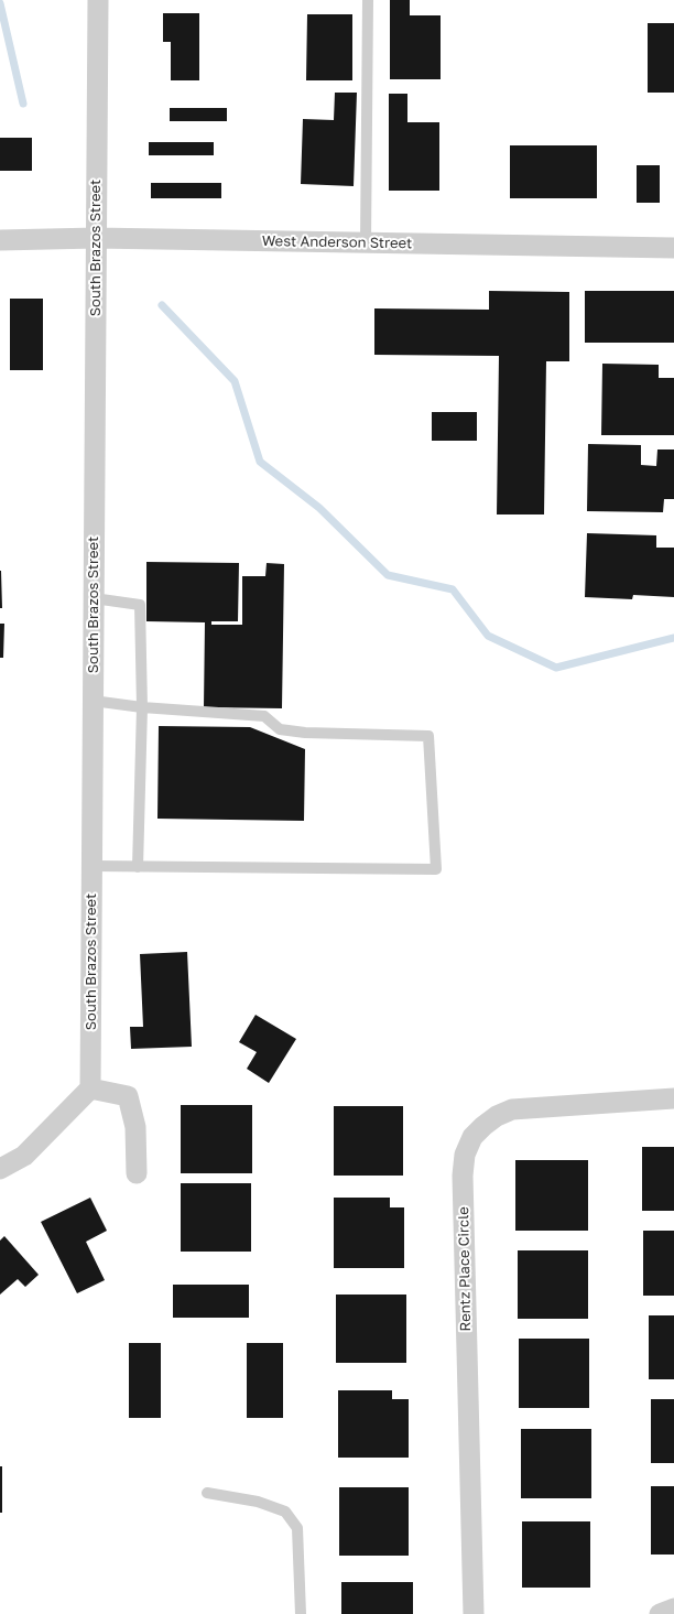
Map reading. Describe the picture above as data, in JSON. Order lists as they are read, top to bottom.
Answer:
{
  "streets": {
    "street": ["West Anderson Street", "South Brazos Street", "Rentz Place Circle"]
  },
  "crossings": [
    ["West Anderson Street", "South Brazos Street"]
  ]
}
